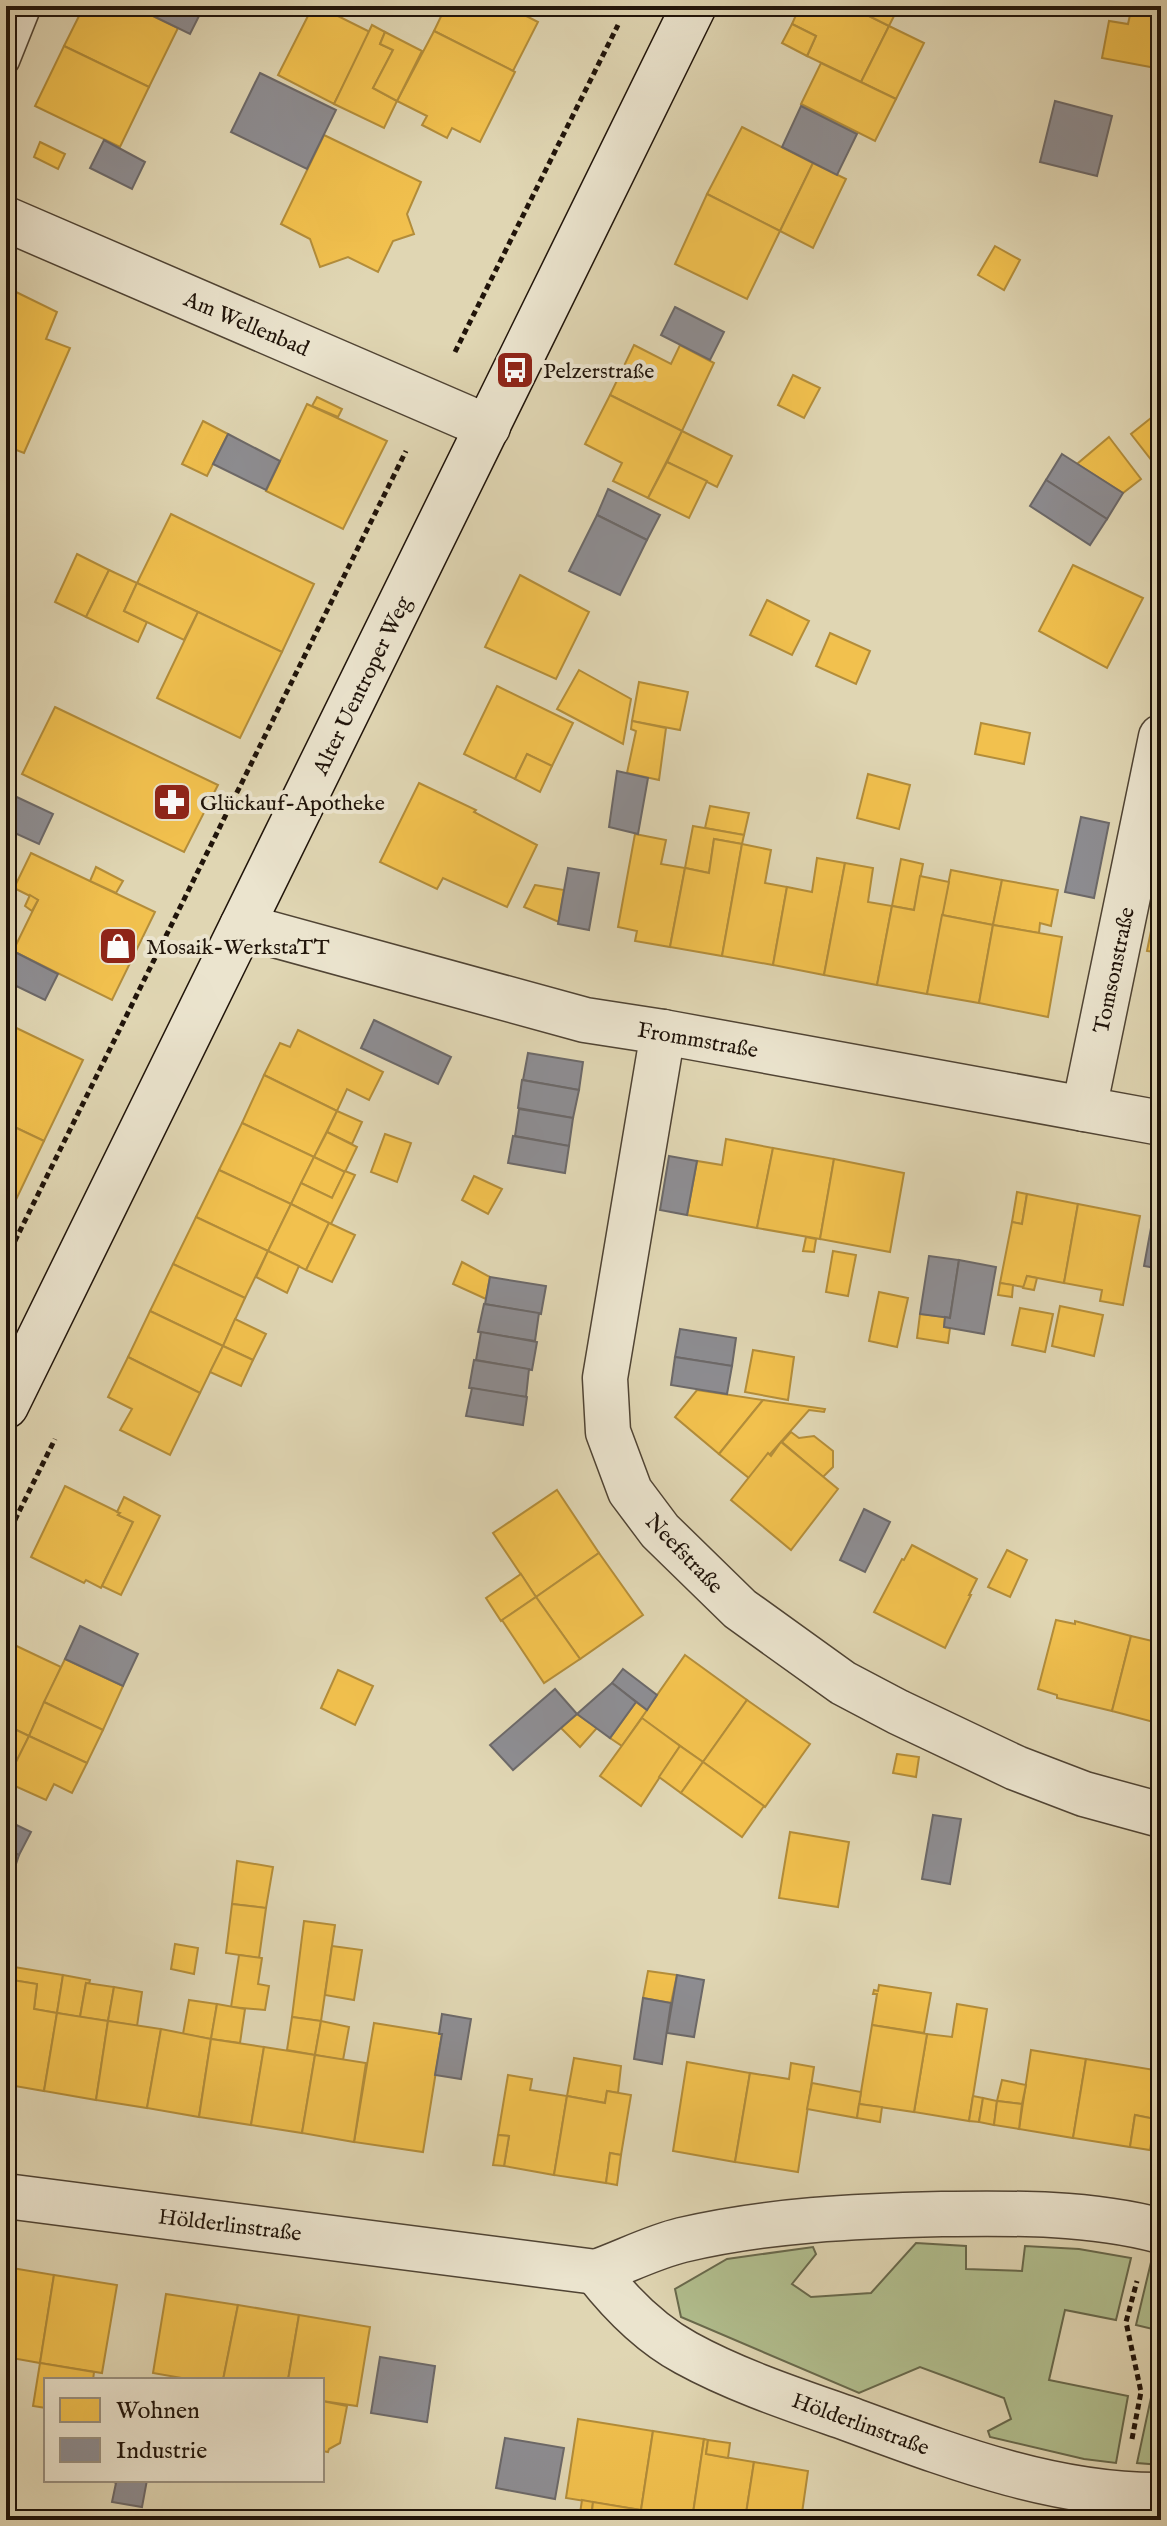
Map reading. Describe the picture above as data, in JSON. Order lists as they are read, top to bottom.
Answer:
{
  "streets": {
    "street": [
      "Am Wellenbad",
      "Alter Uentroper Weg",
      "Tomsonstraße",
      "Frommstraße",
      "Neefstraße",
      "Hölderlinstraße"
    ]
  },
  "crossings": [
    ["Am Wellenbad", "Alter Uentroper Weg"],
    ["Alter Uentroper Weg", "Frommstraße"],
    ["Tomsonstraße", "Frommstraße"],
    ["Frommstraße", "Neefstraße"]
  ],
  "places": {
    "bus stop": ["Pelzerstraße"],
    "pharmacy": ["Glückauf-Apotheke"],
    "shop": ["Mosaik-WerkstaTT"]
  },
  "legend": ["Wohnen", "Industrie"]
}
